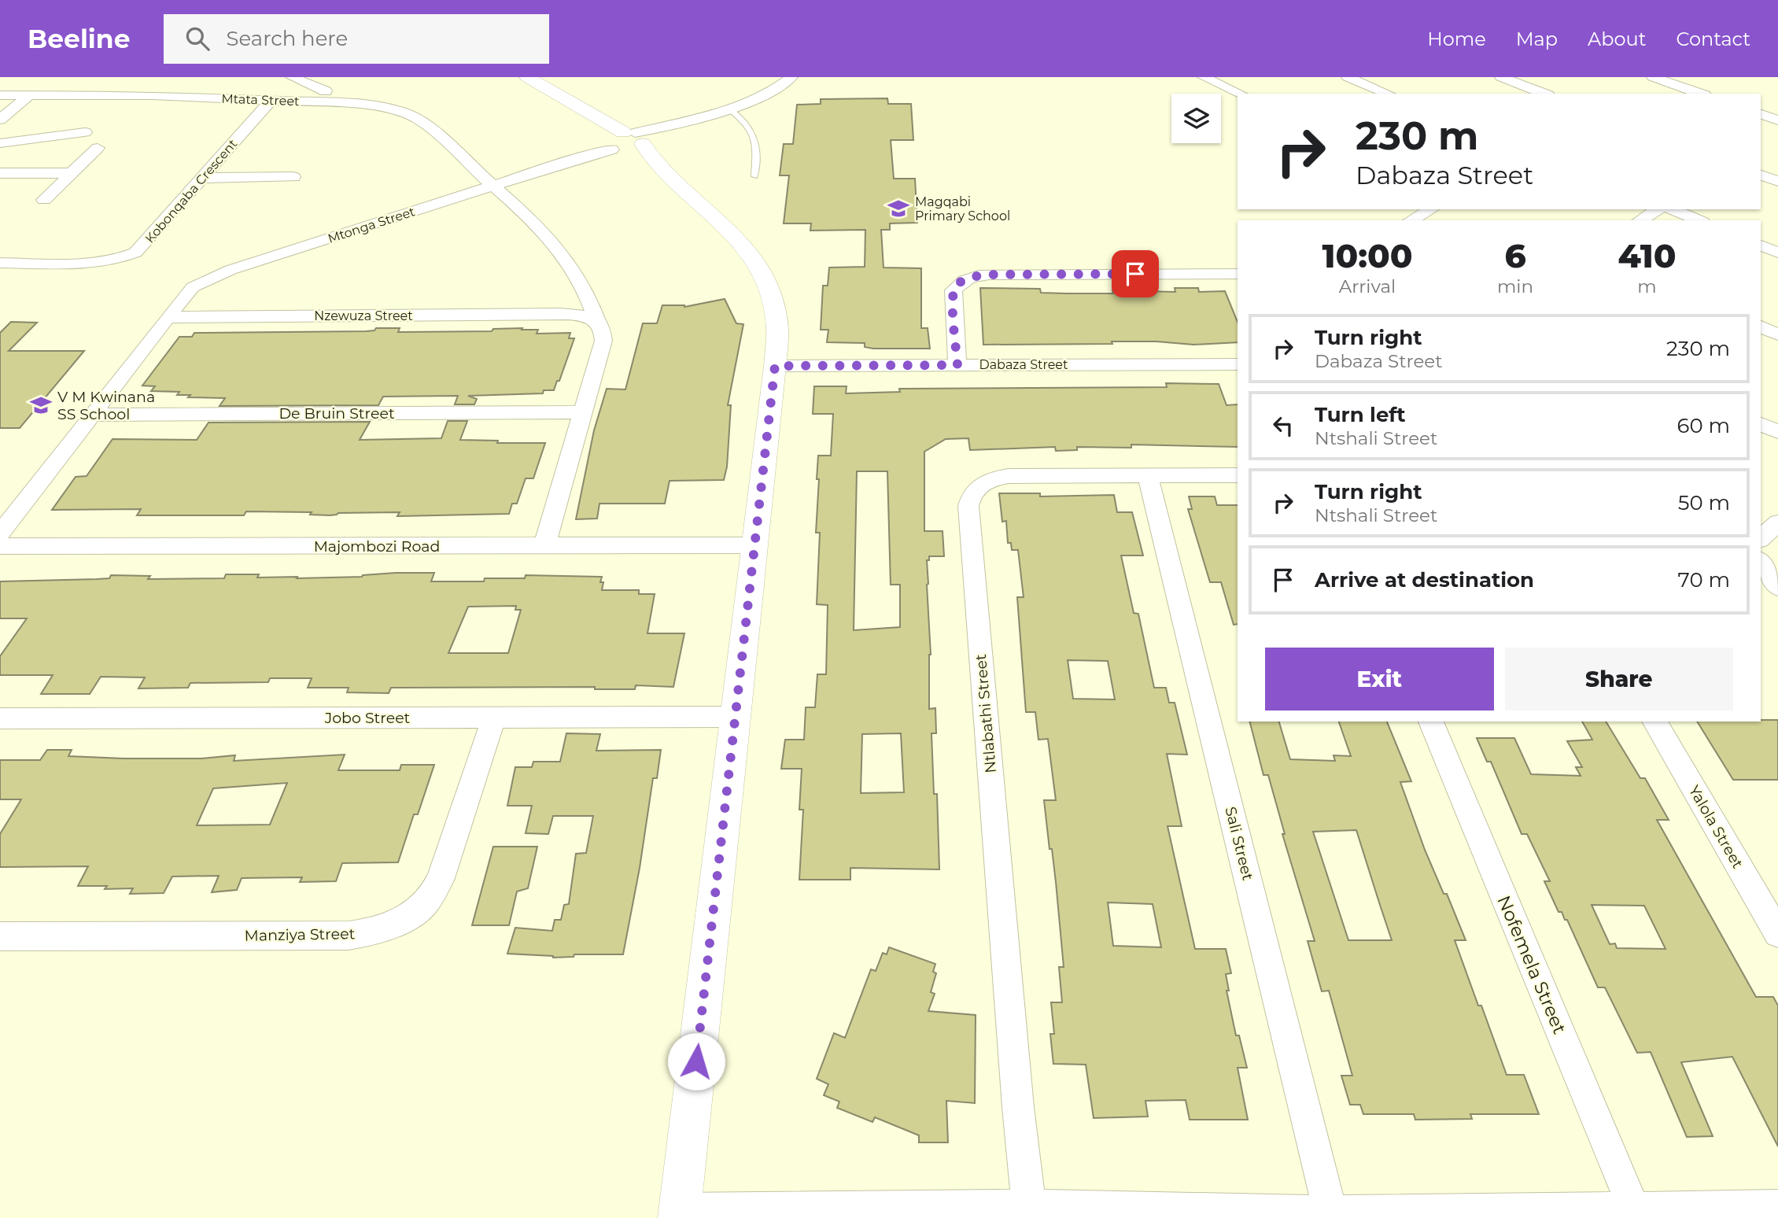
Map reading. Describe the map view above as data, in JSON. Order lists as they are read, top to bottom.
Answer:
{
  "streets": {
    "street": [
      "Mtata Street",
      "Kobonqaba Crescent",
      "Mtonga Street",
      "Nzewuza Street",
      "Dabaza Street",
      "De Bruin Street",
      "Majombozi Road",
      "Ntlabathi Street",
      "Jobo Street",
      "Yalola Street",
      "Sali Street",
      "Manziya Street",
      "Nofemela Street"
    ]
  },
  "crossings": [
    ["Mtata Street", "Kobonqaba Crescent"],
    ["Mtata Street", "Mtonga Street"],
    ["Mtata Street", "Nzewuza Street"],
    ["Mtonga Street", "Nzewuza Street"],
    ["Ntlabathi Street", "Sali Street"],
    ["Jobo Street", "Manziya Street"]
  ],
  "places": {
    "school or university": ["Magqabi Primary School", "V M Kwinana SS School"]
  },
  "page": {
    "header": "Beeline",
    "search": "Search here",
    "nav": [
      "Home",
      "Map",
      "About",
      "Contact"
    ],
    "turn": ["230 m", "Dabaza Street"],
    "eta": [
      "10:00",
      "Arrival",
      "6",
      "min",
      "410",
      "m"
    ],
    "list": [
      {
        "name": "Turn right",
        "note": "Dabaza Street",
        "value": "230 m"
      },
      {
        "name": "Turn left",
        "note": "Ntshali Street",
        "value": "60 m"
      },
      {
        "name": "Turn right",
        "note": "Ntshali Street",
        "value": "50 m"
      },
      {
        "name": "Arrive at destination",
        "value": "70 m"
      }
    ],
    "buttons": ["Exit", "Share"]
  }
}
